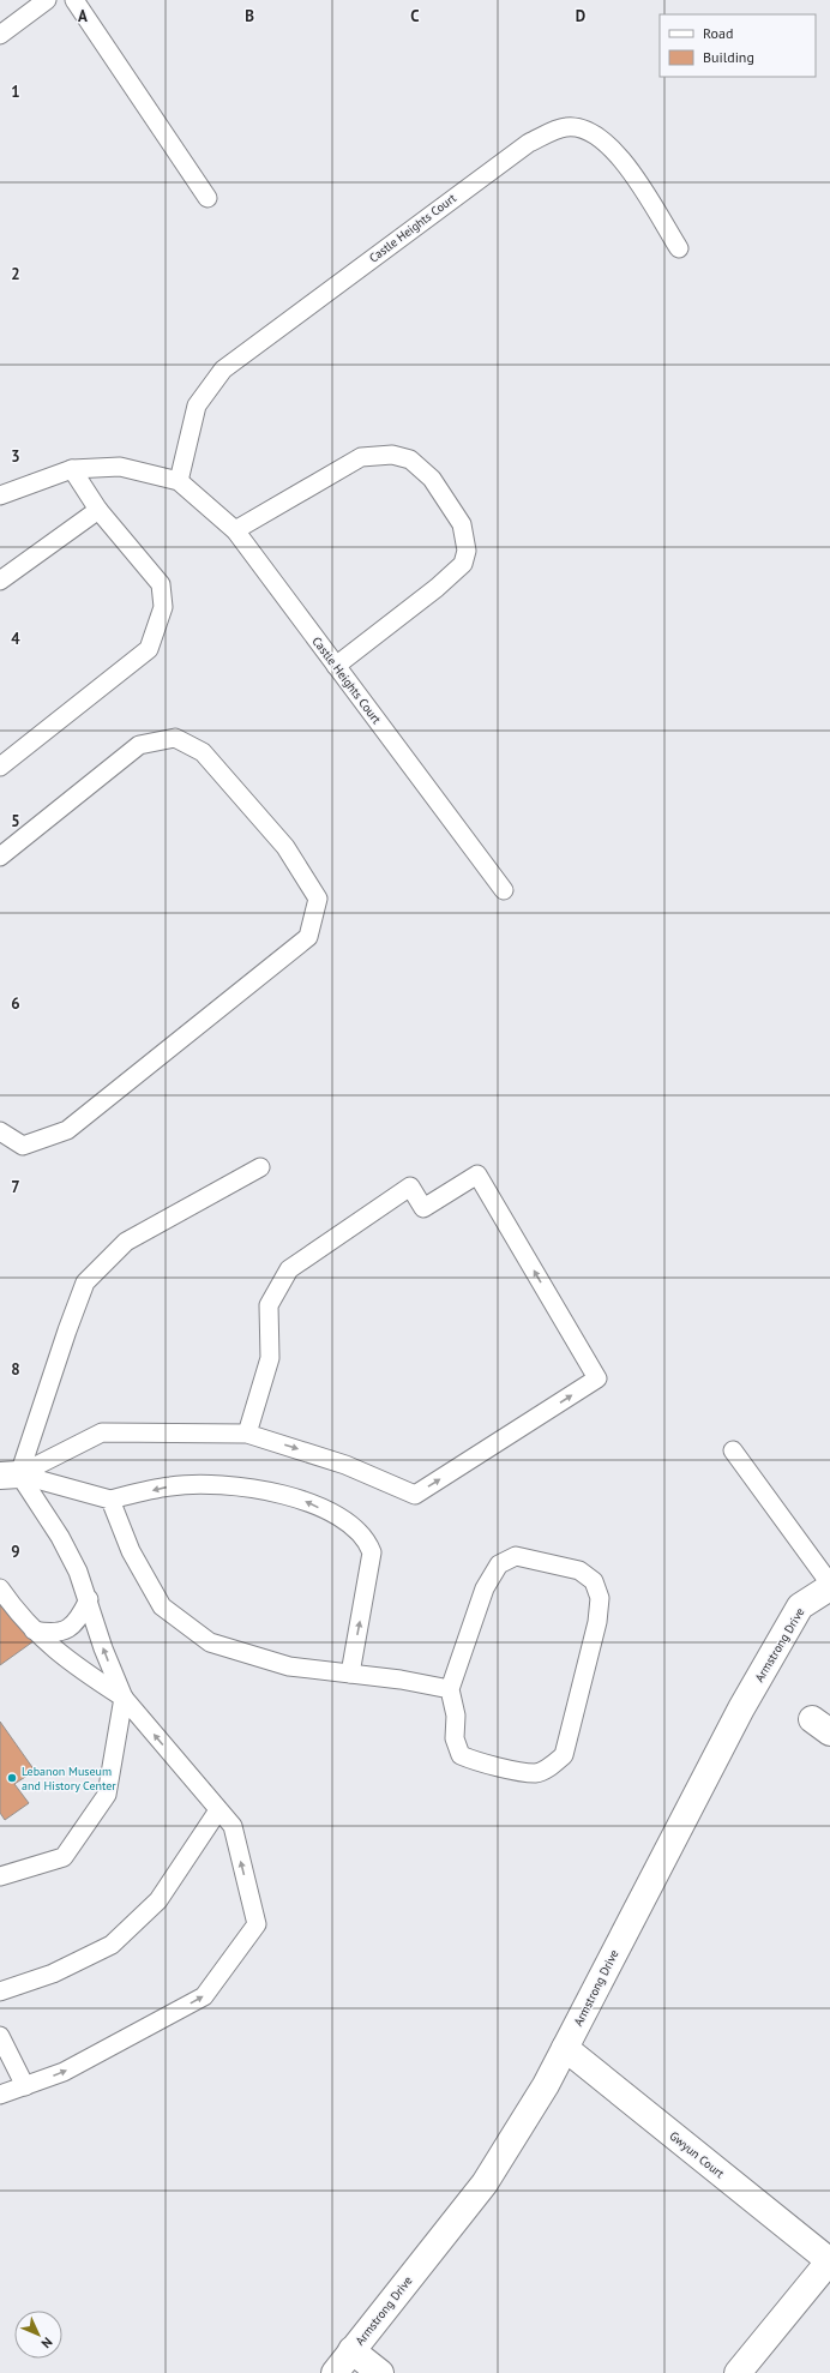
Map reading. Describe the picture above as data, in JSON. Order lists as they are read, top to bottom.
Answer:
{
  "streets": {
    "street": ["Armstrong Drive", "Gwyun Court"],
    "lane": ["Castle Heights Court"]
  },
  "crossings": [
    ["Armstrong Drive", "Gwyun Court"]
  ],
  "places": ["Lebanon Museum and History Center"],
  "legend": ["Road", "Building"],
  "north": "bottom right",
  "grid": {
    "columns": [
      "A",
      "B",
      "C",
      "D"
    ],
    "rows": [
      "1",
      "2",
      "3",
      "4",
      "5",
      "6",
      "7",
      "8",
      "9"
    ]
  }
}
